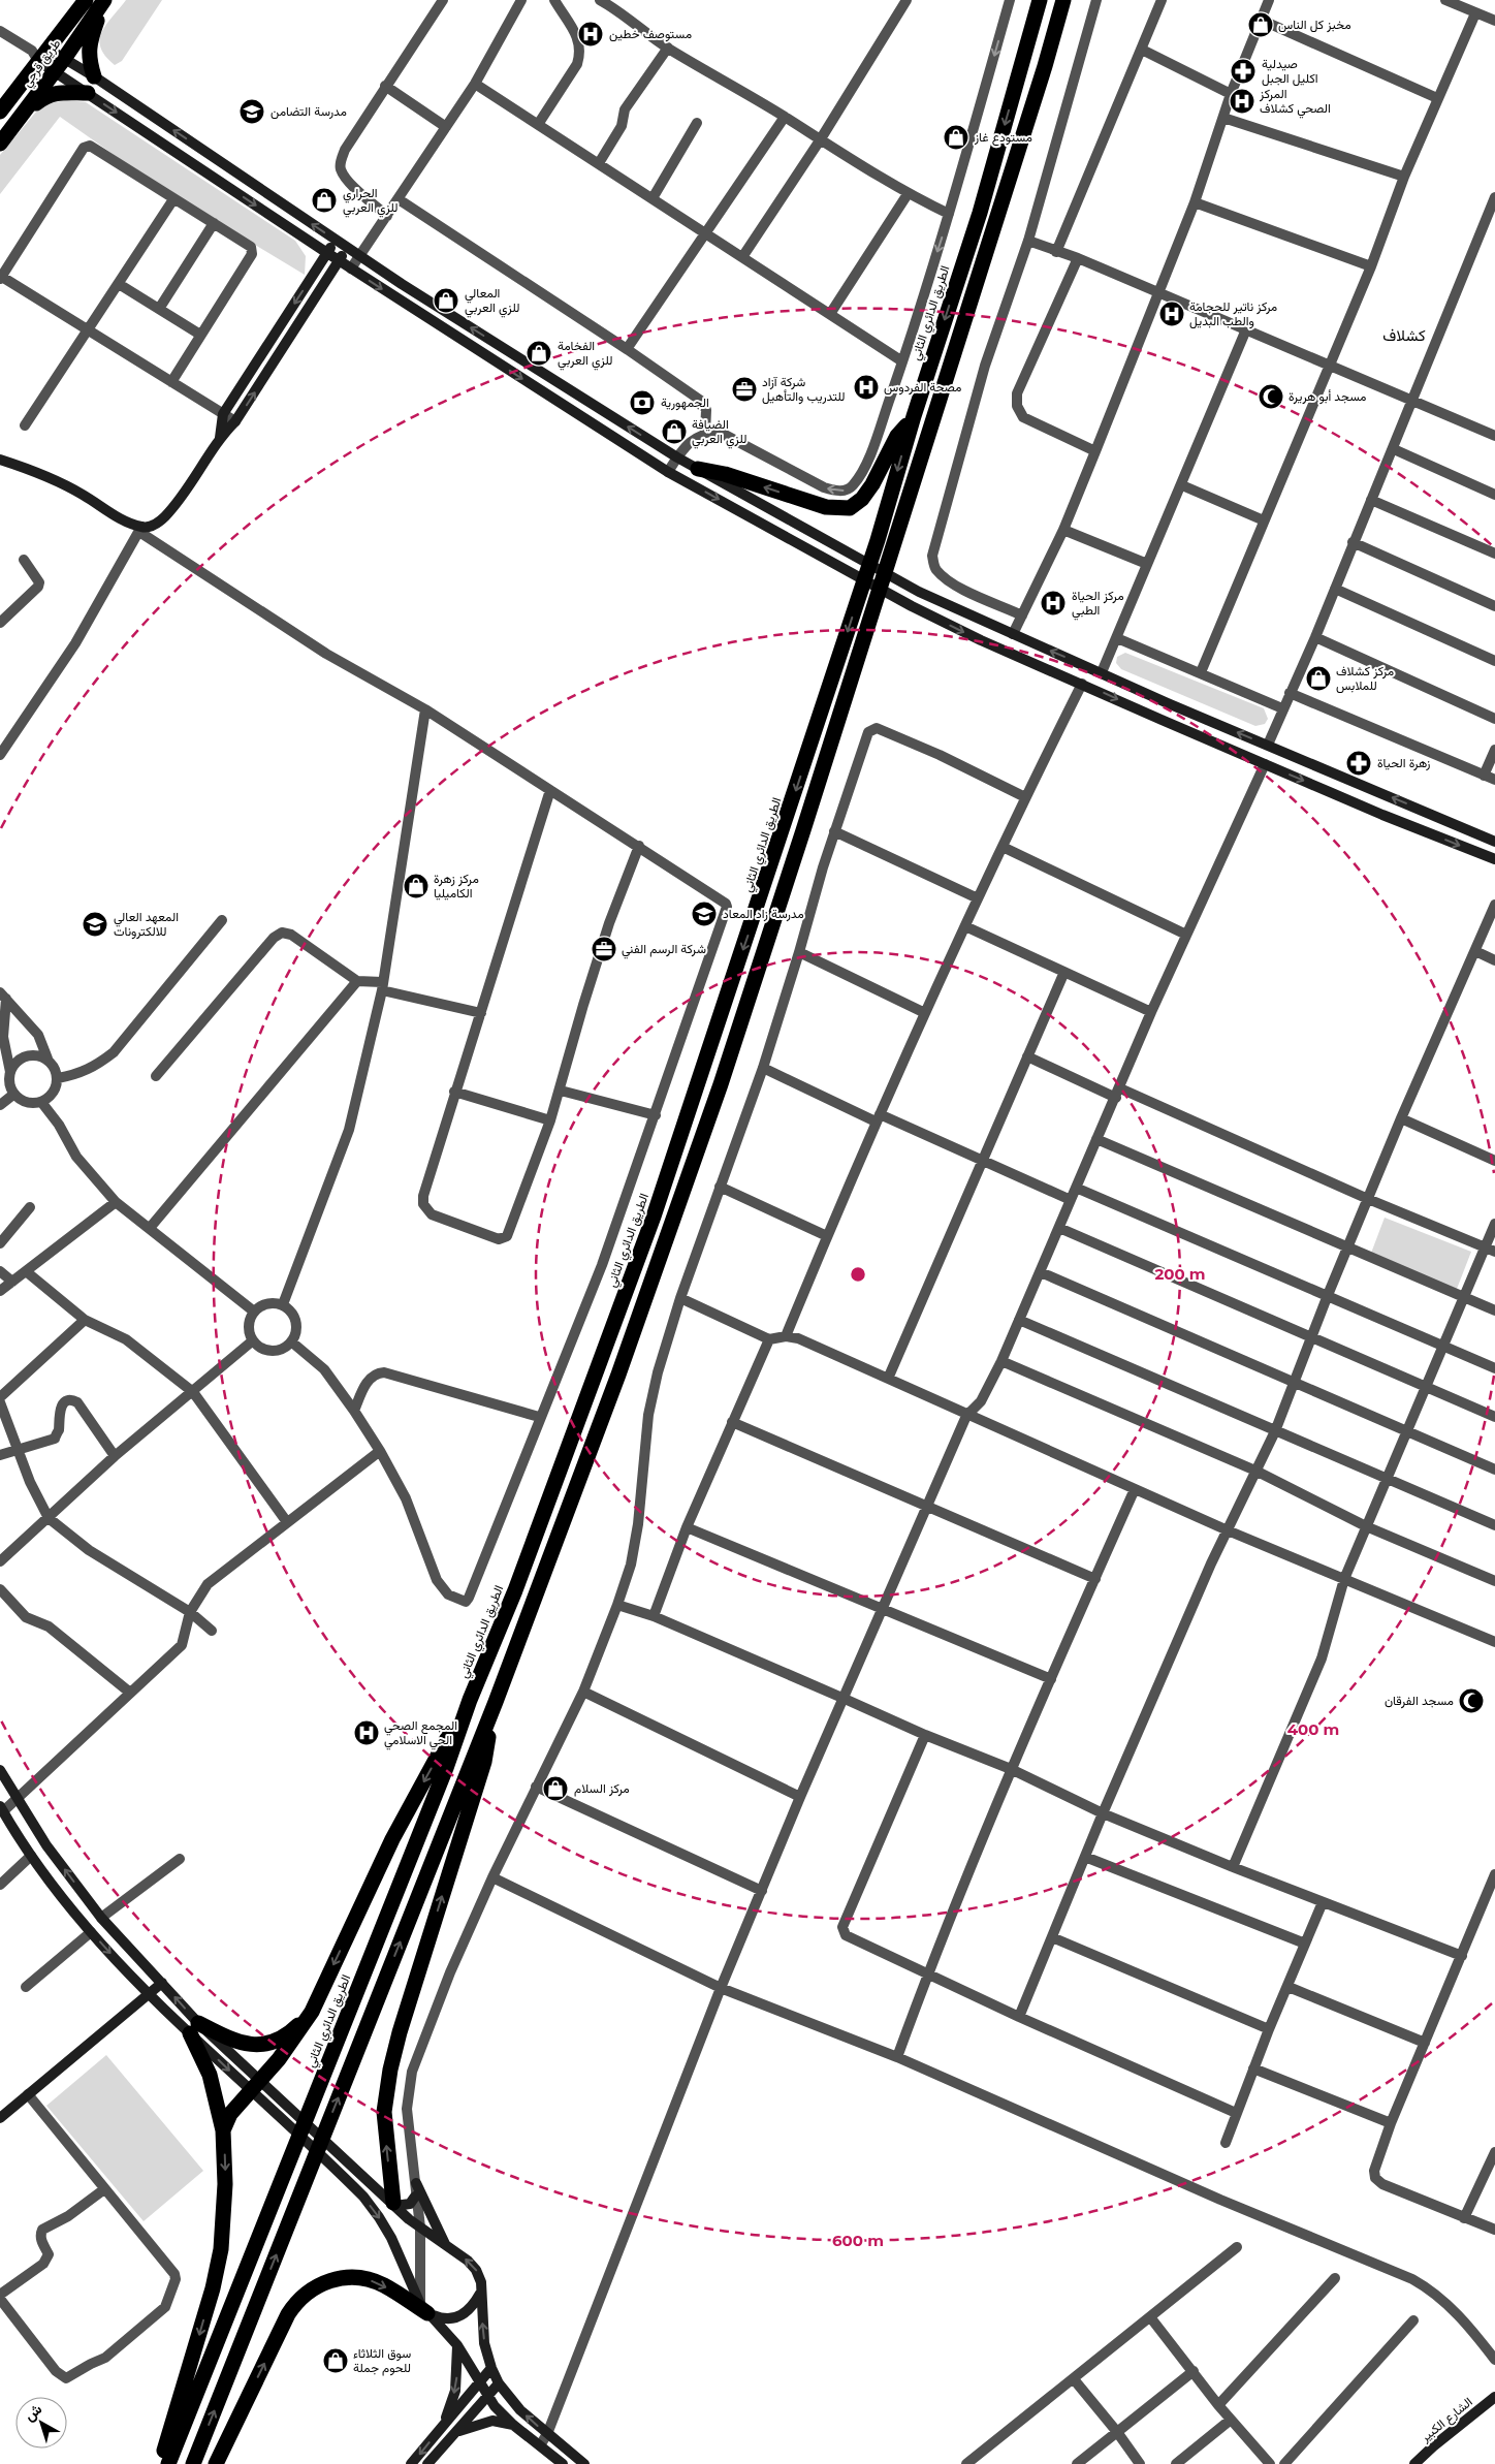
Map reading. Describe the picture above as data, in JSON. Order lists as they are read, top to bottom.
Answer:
{
  "streets": {
    "highway": ["طريق قرجي", "الطريق الدائري الثاني"],
    "street": ["الشارع الكبير"]
  },
  "districts": ["كشلاف"],
  "places": {
    "shop": [
      "مخبز كل الناس",
      "مستودع غاز",
      "الحراري للزي العربي",
      "المعالي للزي العربي",
      "الفخامة للزي العربي",
      "الضيافة للزي العربي",
      "مركز كشلاف للملابس",
      "مركز زهرة الكاميليا",
      "مركز السلام",
      "سوق الثلاثاء للحوم جملة"
    ],
    "hospital": [
      "مستوصف خطين",
      "المركز الصحي كشلاف",
      "مركز ناتير للحجامة والطب البديل",
      "مصحة الفردوس",
      "مركز الحياة الطبي",
      "المجمع الصحي الحي الاسلامي"
    ],
    "pharmacy": ["صيدلية اكليل الجبل", "زهرة الحياة"],
    "school or university": ["مدرسة التضامن", "مدرسة زاد المعاد", "المعهد العالي للالكترونات"],
    "office": ["شركة آزاد للتدريب والتأهيل", "شركة الرسم الفني"],
    "mosque": ["مسجد أبو هريرة", "مسجد الفرقان"],
    "bank": ["الجمهورية"]
  },
  "north": "top left",
  "rings": ["200 m", "400 m", "600 m"]
}
